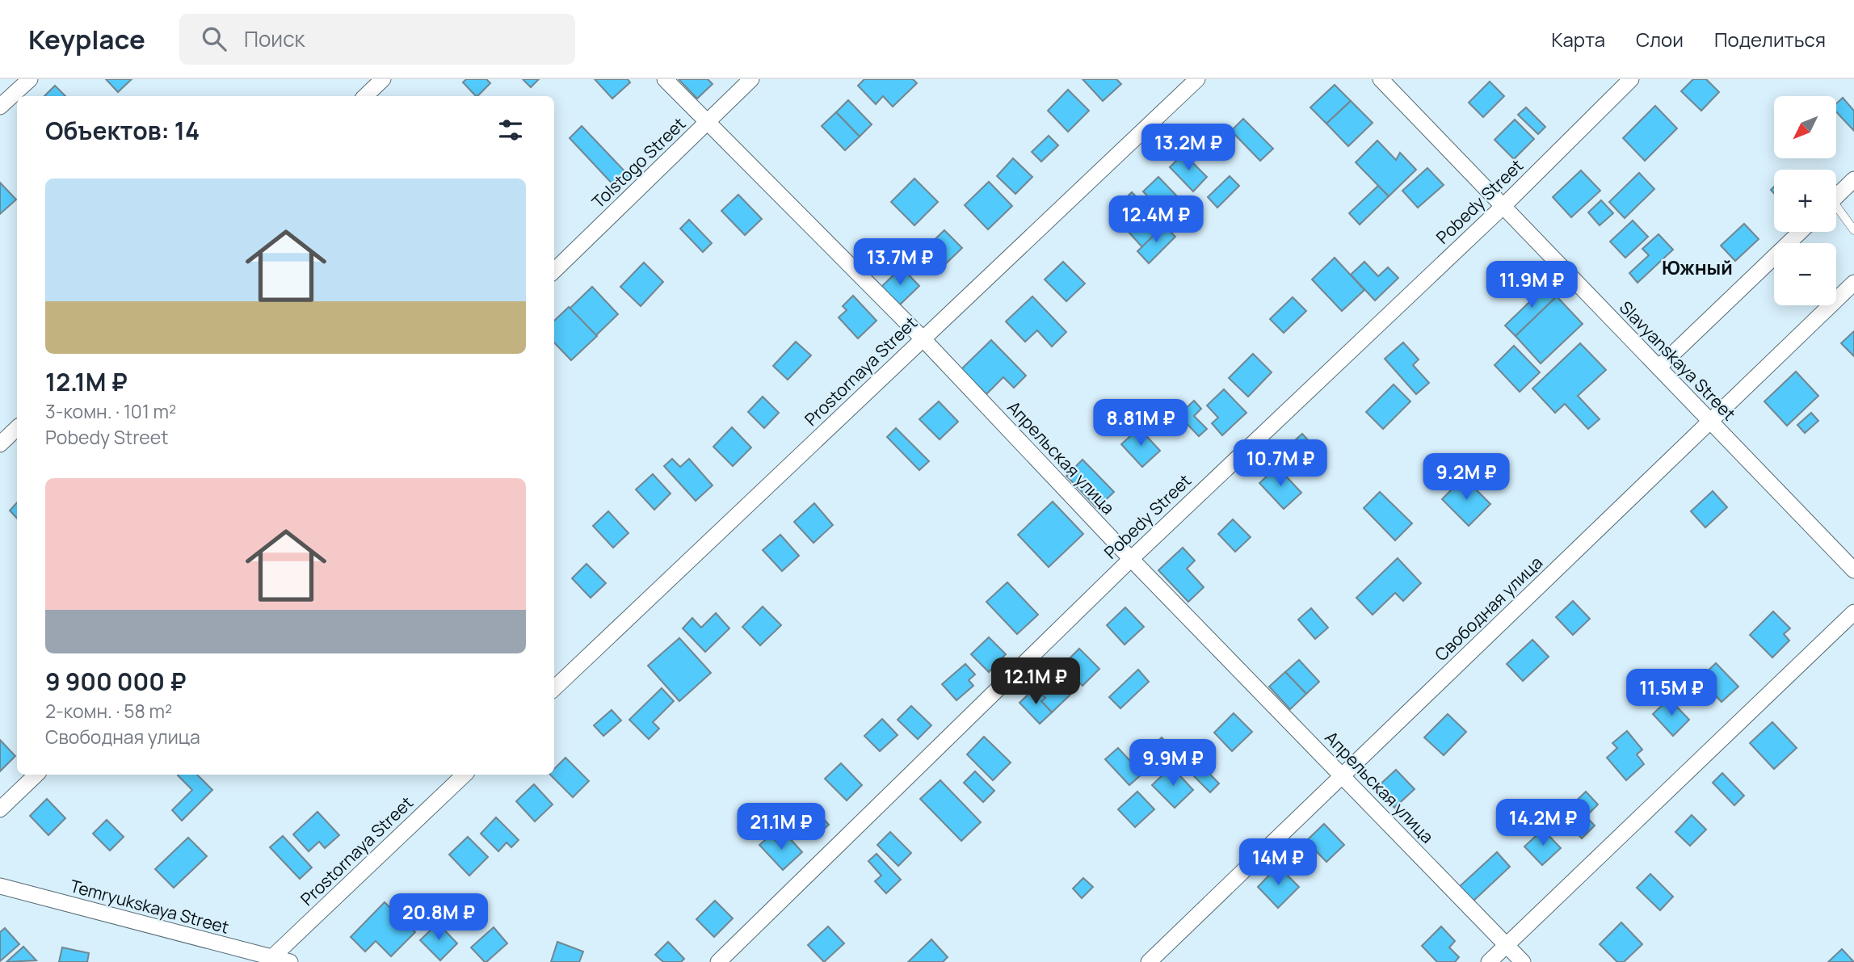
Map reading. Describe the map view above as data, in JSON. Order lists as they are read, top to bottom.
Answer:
{
  "streets": {
    "street": [
      "Tolstogo Street",
      "Pobedy Street",
      "Slavyanskaya Street",
      "Prostornaya Street",
      "Апрельская улица",
      "Свободная улица",
      "Temryukskaya Street"
    ]
  },
  "crossings": [
    ["Tolstogo Street", "Апрельская улица"],
    ["Pobedy Street", "Slavyanskaya Street"],
    ["Pobedy Street", "Апрельская улица"],
    ["Slavyanskaya Street", "Свободная улица"],
    ["Prostornaya Street", "Апрельская улица"],
    ["Prostornaya Street", "Temryukskaya Street"],
    ["Апрельская улица", "Свободная улица"]
  ],
  "districts": ["Южный"],
  "north": "bottom left",
  "page": {
    "header": "Keyplace",
    "search": "Поиск",
    "nav": ["Карта", "Слои", "Поделиться"],
    "map_buttons": ["+", "−"],
    "heading": "Объектов: 14",
    "price": [
      "13.2M ₽",
      "12.4M ₽",
      "13.7M ₽",
      "11.9M ₽",
      "8.81M ₽",
      "10.7M ₽",
      "9.2M ₽",
      "12.1M ₽",
      "11.5M ₽",
      "9.9M ₽",
      "14.2M ₽",
      "21.1M ₽",
      "14M ₽",
      "20.8M ₽"
    ],
    "list": [
      {
        "name": "12.1M ₽",
        "note": "3-комн. · 101 m² · Pobedy Street"
      },
      {
        "name": "9 900 000 ₽",
        "note": "2-комн. · 58 m² · Свободная улица"
      }
    ]
  }
}
